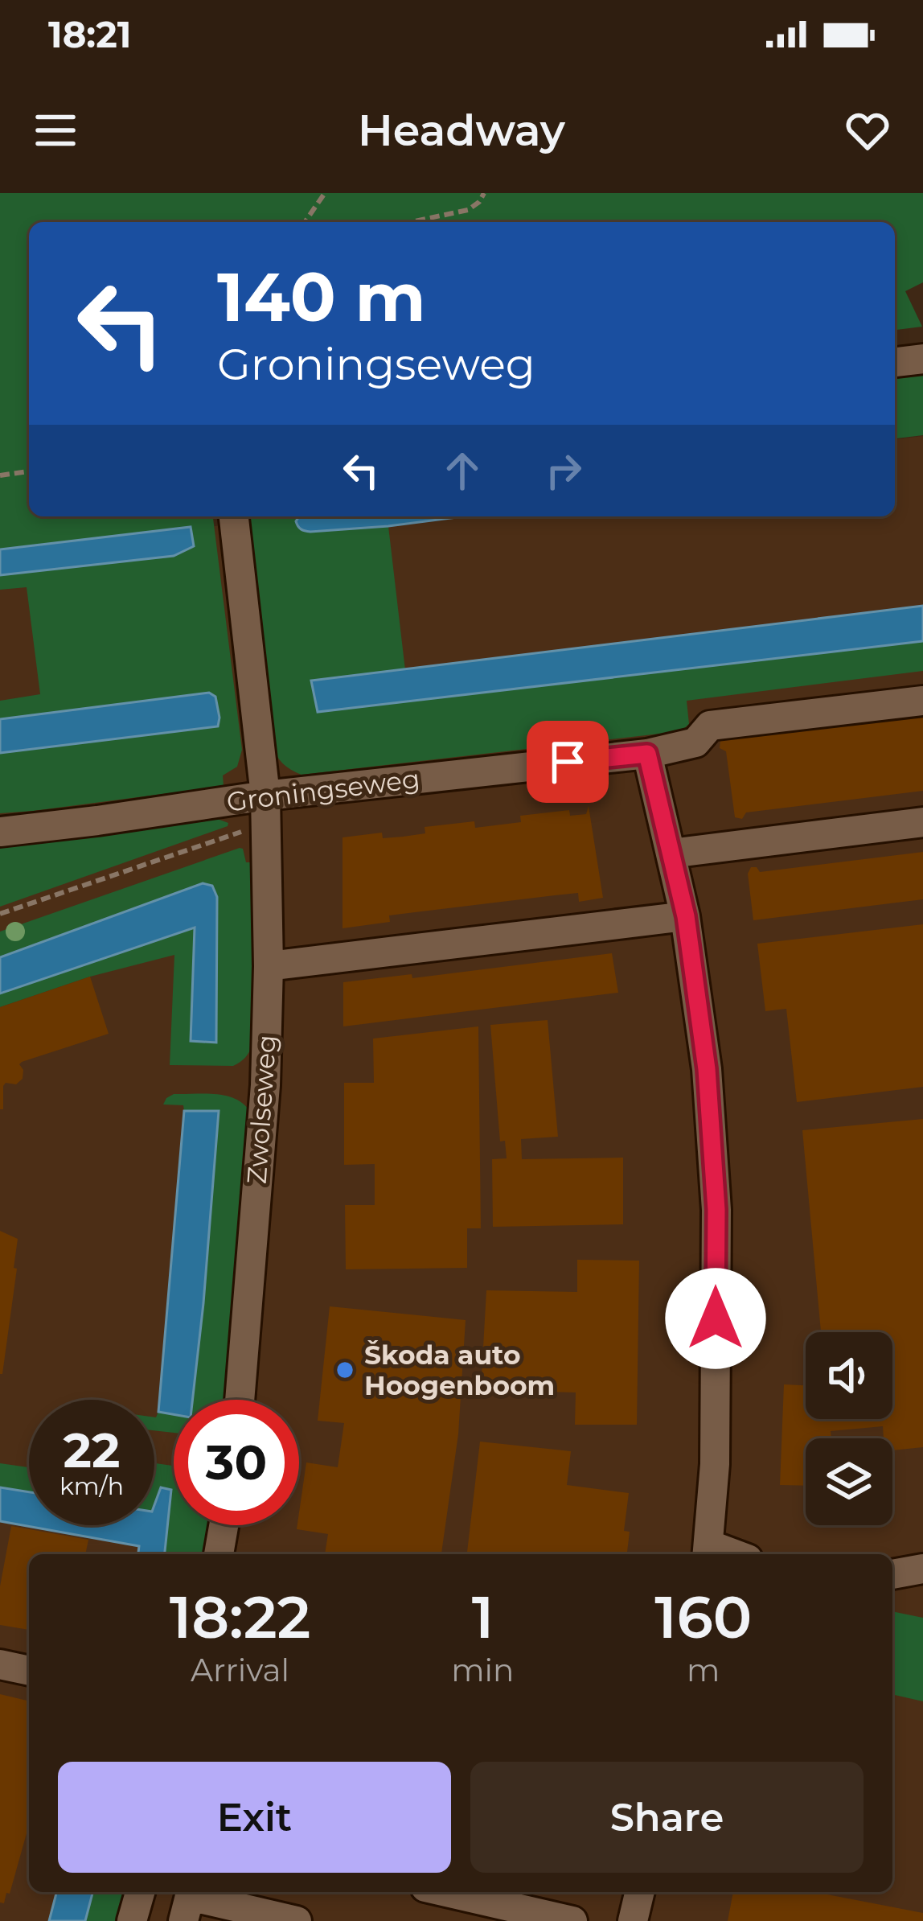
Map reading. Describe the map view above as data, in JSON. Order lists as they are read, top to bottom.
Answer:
{
  "streets": {
    "street": ["Groningseweg", "Zwolseweg"]
  },
  "crossings": [
    ["Groningseweg", "Zwolseweg"]
  ],
  "places": ["Škoda auto Hoogenboom"],
  "page": {
    "status": "18:21",
    "header": "Headway",
    "turn": ["140 m", "Groningseweg"],
    "speed": "22 km/h",
    "limit": "30",
    "eta": [
      "18:22",
      "Arrival",
      "1",
      "min",
      "160",
      "m"
    ],
    "buttons": ["Exit", "Share"]
  }
}
